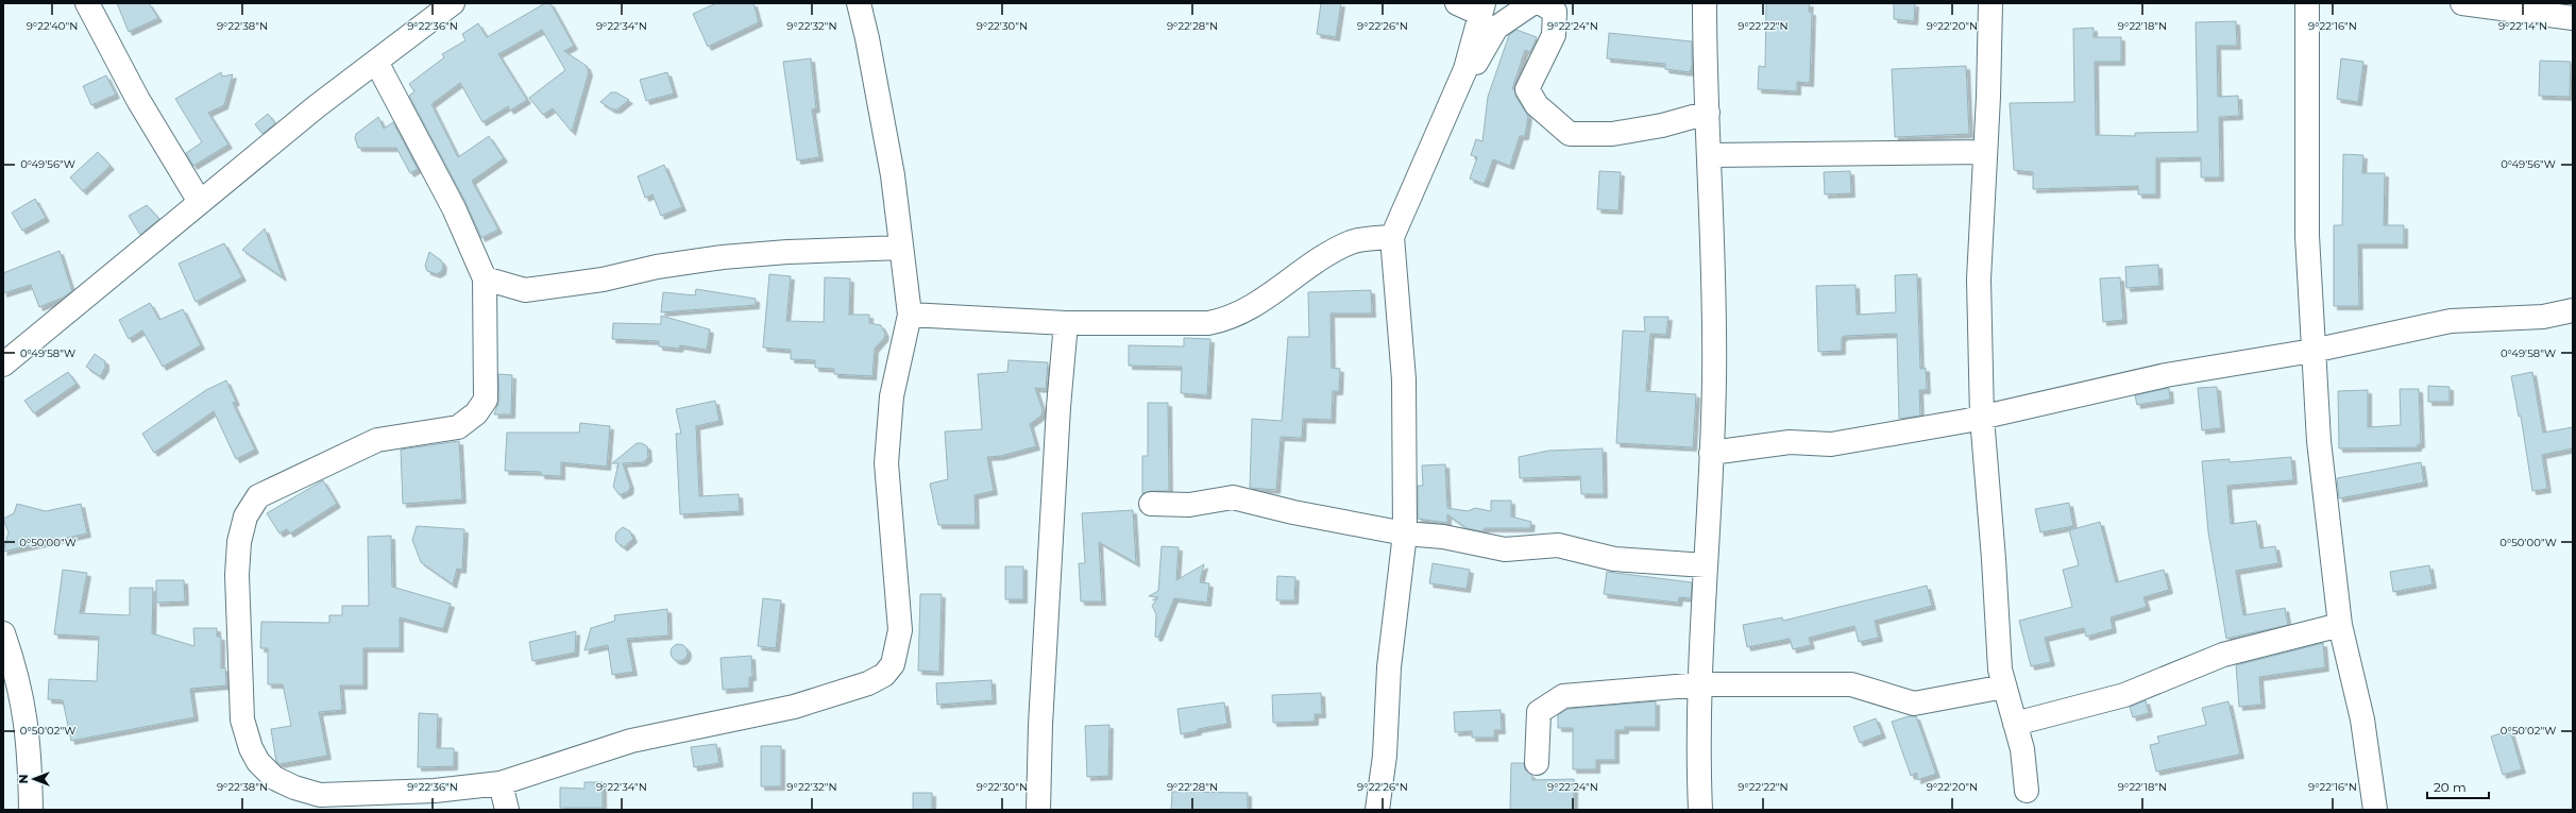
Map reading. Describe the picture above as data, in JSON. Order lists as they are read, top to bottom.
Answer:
{
  "scale_bar": "20 m",
  "north": "left",
  "coordinates": [
    "9°22'40\"N",
    "9°22'38\"N",
    "9°22'36\"N",
    "9°22'34\"N",
    "9°22'32\"N",
    "9°22'30\"N",
    "9°22'28\"N",
    "9°22'26\"N",
    "9°22'24\"N",
    "9°22'22\"N",
    "9°22'20\"N",
    "9°22'18\"N",
    "9°22'16\"N",
    "9°22'14\"N",
    "0°49'56\"W",
    "0°49'58\"W",
    "0°50'00\"W",
    "0°50'02\"W"
  ]
}
